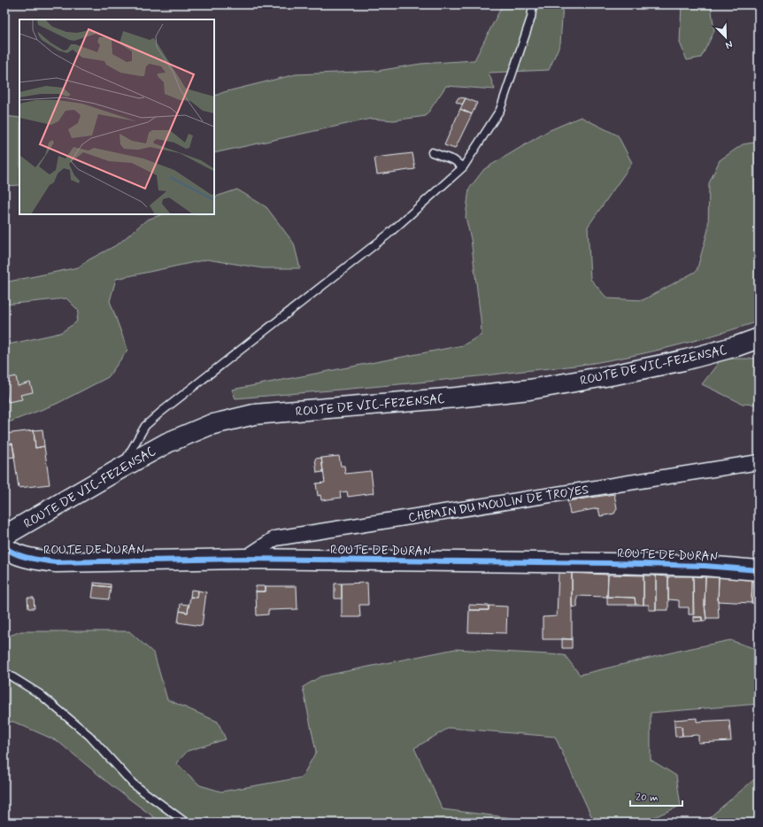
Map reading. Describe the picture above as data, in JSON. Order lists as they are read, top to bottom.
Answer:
{
  "streets": {
    "main road": ["ROUTE DE VIC-FEZENSAC", "ROUTE DE DURAN"],
    "street": ["CHEMIN DU MOULIN DE TROYES"]
  },
  "crossings": [
    ["CHEMIN DU MOULIN DE TROYES", "ROUTE DE DURAN"]
  ],
  "scale_bar": "20 m",
  "north": "bottom right"
}
